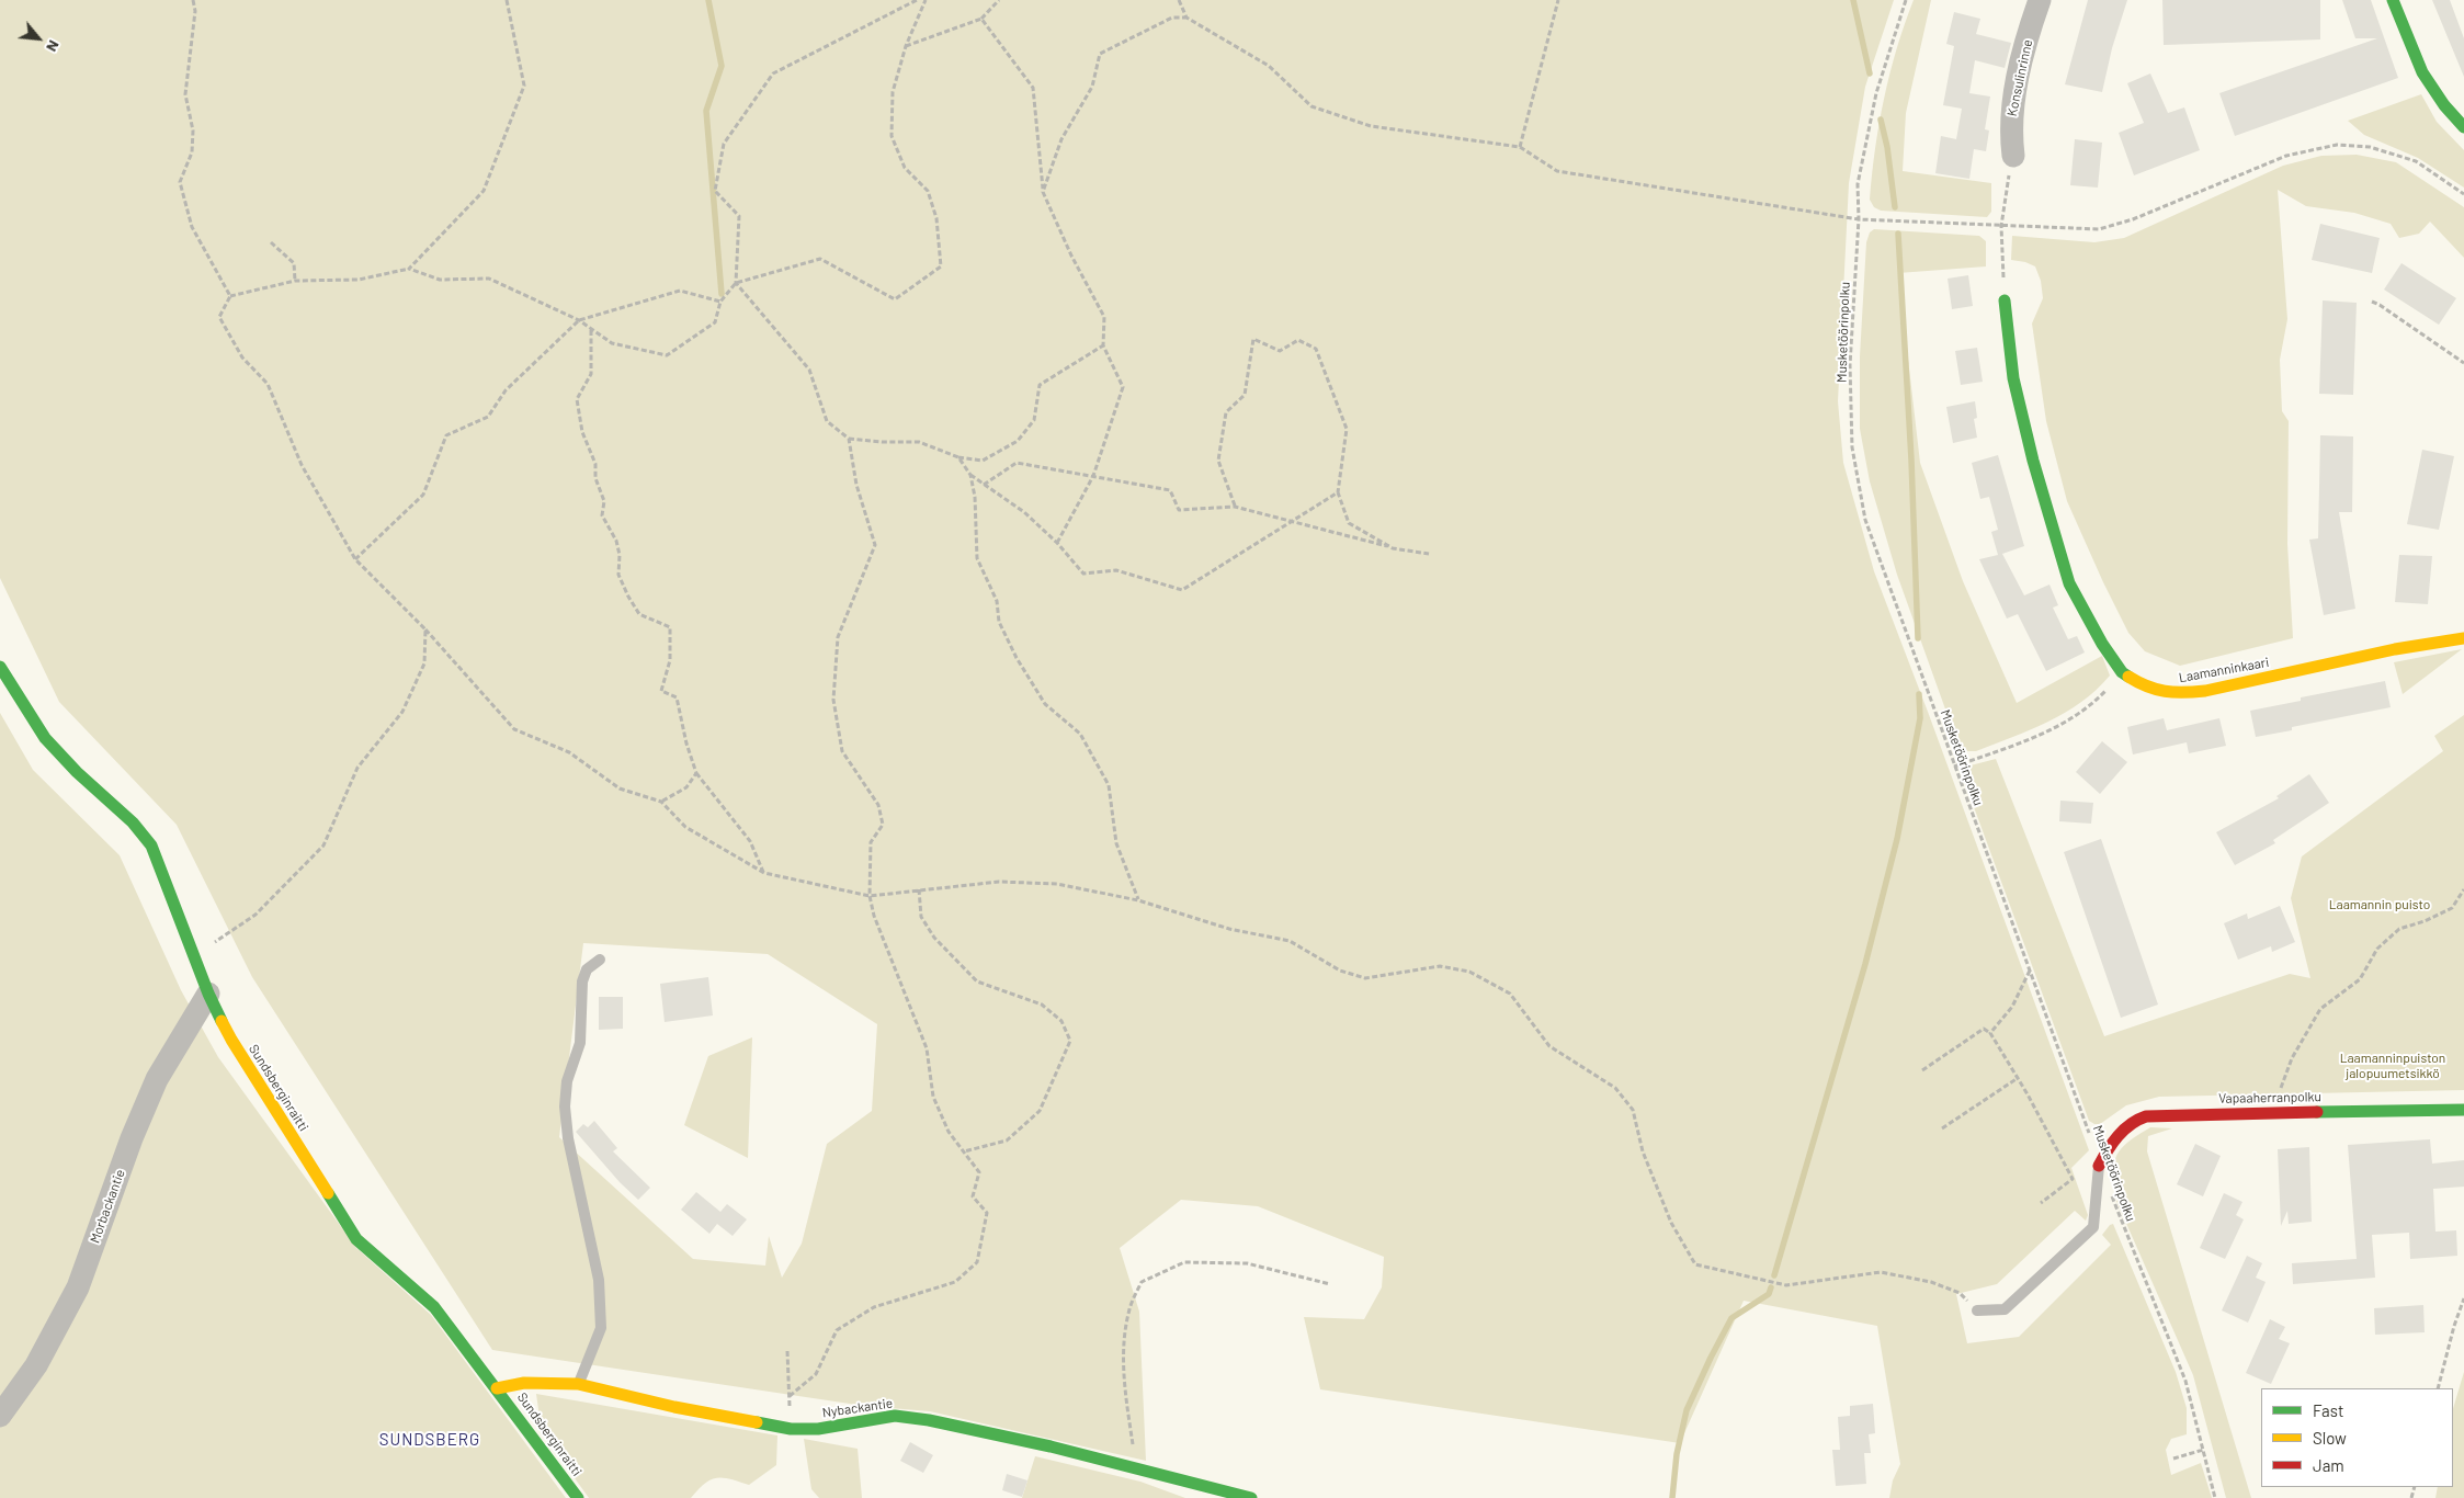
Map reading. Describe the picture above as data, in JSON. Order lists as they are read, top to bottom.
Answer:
{
  "streets": {
    "street": [
      "Konsulinrinne",
      "Laamanninkaari",
      "Sundsberginraitti",
      "Vapaaherranpolku",
      "Morbackantie",
      "Nybackantie"
    ],
    "path": ["Musketöörinpolku"]
  },
  "crossings": [
    ["Musketöörinpolku", "Vapaaherranpolku"],
    ["Sundsberginraitti", "Morbackantie"],
    ["Sundsberginraitti", "Nybackantie"]
  ],
  "districts": ["SUNDSBERG"],
  "parks": ["Laamannin puisto", "Laamanninpuiston jalopuumetsikkö"],
  "legend": ["Fast", "Slow", "Jam"],
  "north": "bottom right"
}
